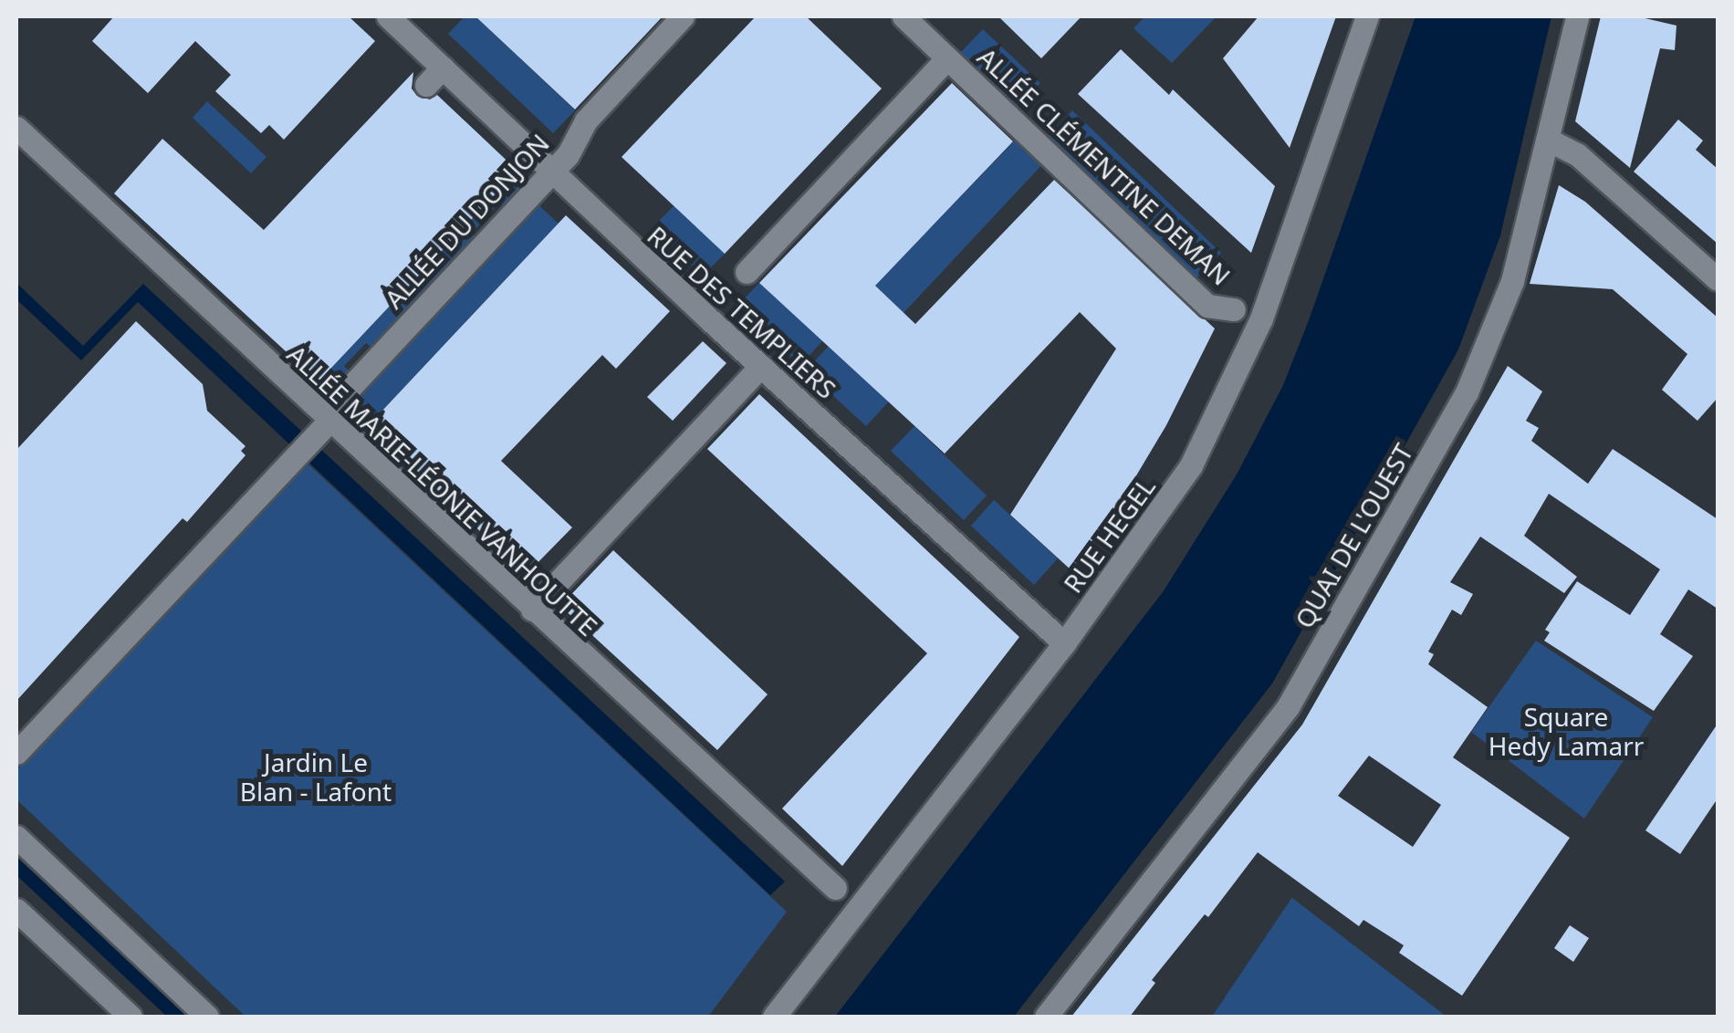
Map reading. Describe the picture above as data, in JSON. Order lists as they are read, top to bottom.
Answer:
{
  "streets": {
    "street": [
      "ALLÉE CLÉMENTINE DEMAN",
      "ALLÉE DU DONJON",
      "RUE DES TEMPLIERS",
      "ALLÉE MARIE-LÉONIE VANHOUTTE",
      "RUE HEGEL",
      "QUAI DE L'OUEST"
    ]
  },
  "crossings": [
    ["ALLÉE DU DONJON", "RUE DES TEMPLIERS"],
    ["ALLÉE DU DONJON", "ALLÉE MARIE-LÉONIE VANHOUTTE"],
    ["RUE DES TEMPLIERS", "RUE HEGEL"]
  ],
  "parks": ["Square Hedy Lamarr", "Jardin Le Blan - Lafont"]
}
